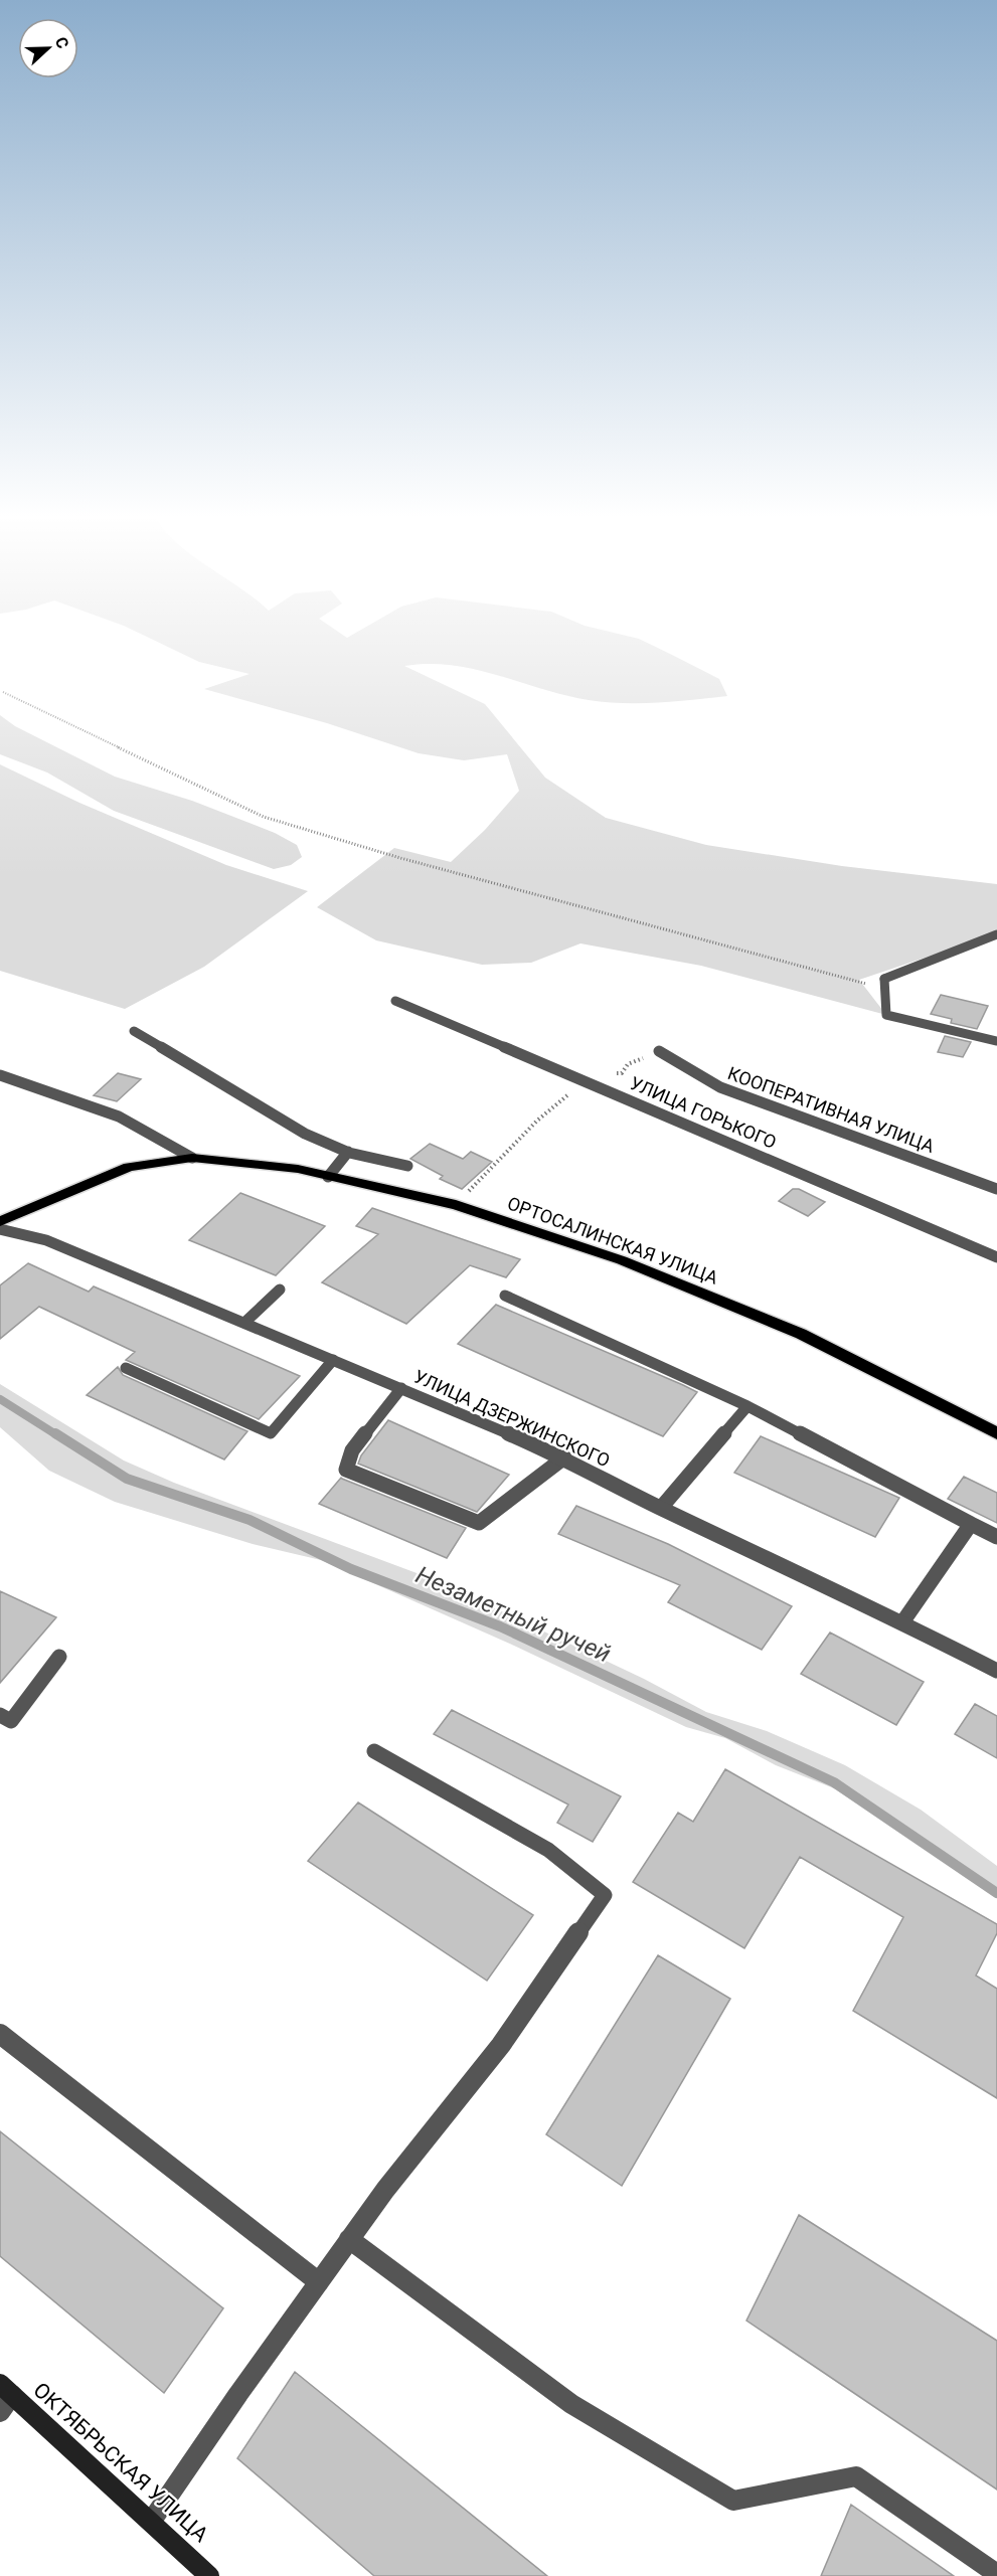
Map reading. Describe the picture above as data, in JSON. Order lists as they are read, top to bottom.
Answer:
{
  "streets": {
    "main road": ["ОРТОСАЛИНСКАЯ УЛИЦА", "ОКТЯБРЬСКАЯ УЛИЦА"],
    "street": ["КООПЕРАТИВНАЯ УЛИЦА", "УЛИЦА ГОРЬКОГО", "УЛИЦА ДЗЕРЖИНСКОГО"]
  },
  "water": ["Незаметный ручей"],
  "north": "right"
}
